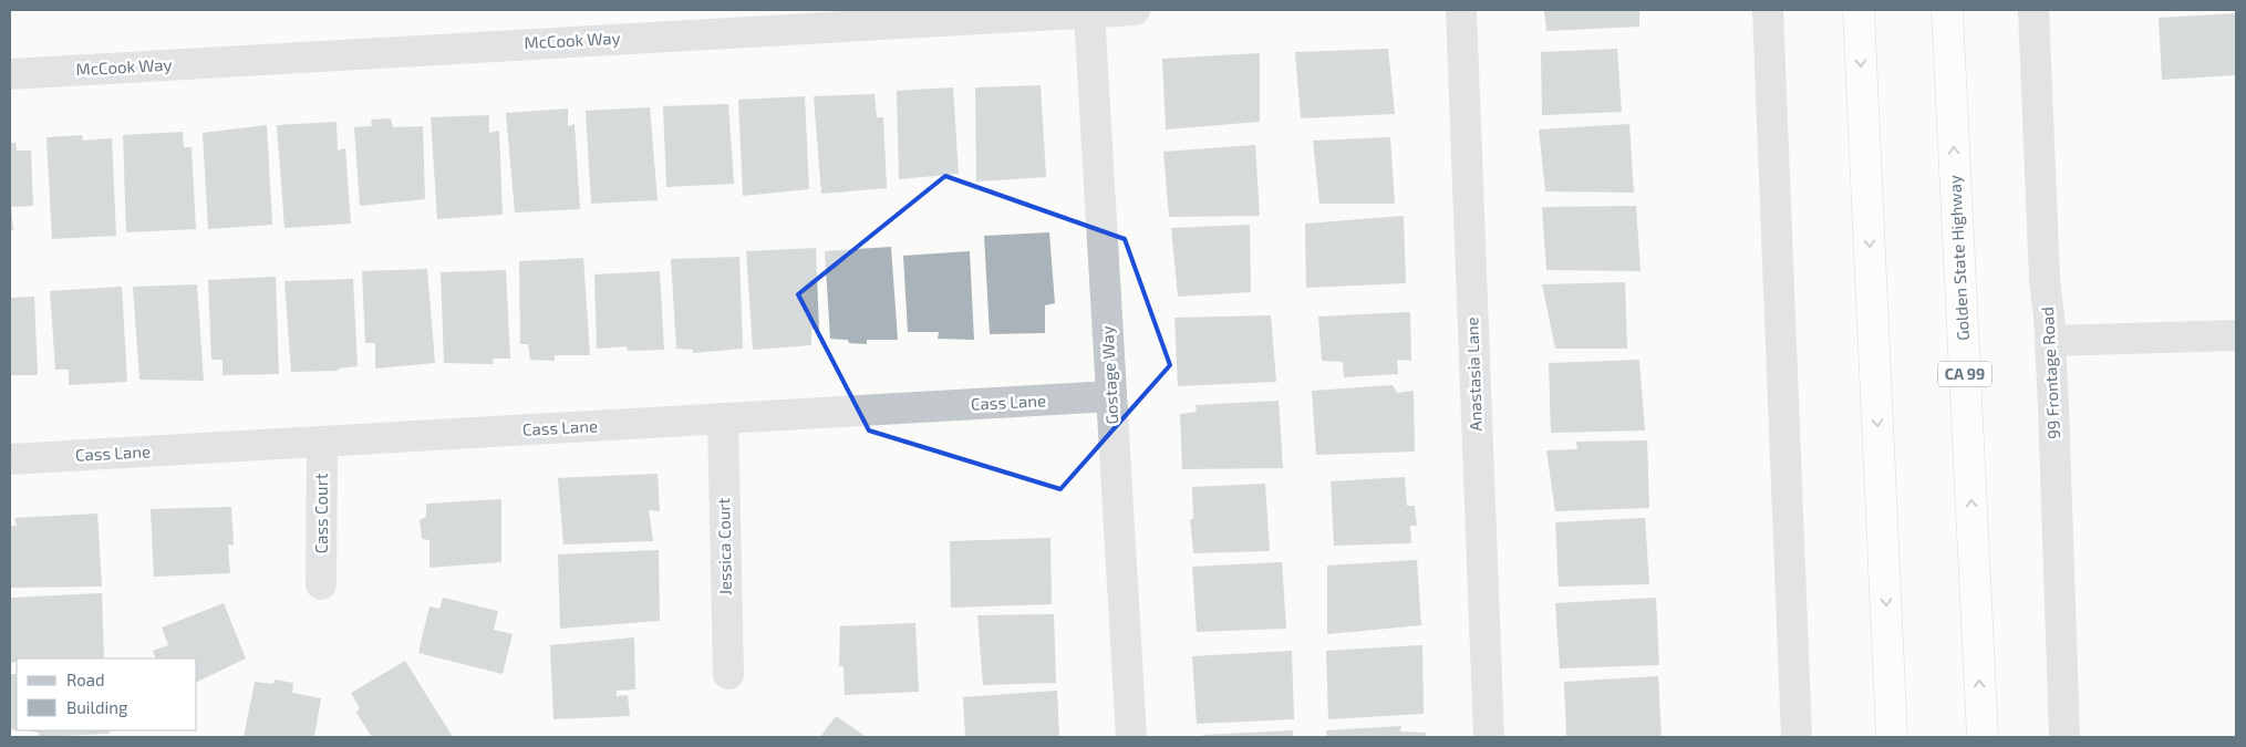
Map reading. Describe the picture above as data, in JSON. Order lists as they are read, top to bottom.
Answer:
{
  "streets": {
    "highway": ["Golden State Highway", "CA 99"],
    "street": [
      "McCook Way",
      "99 Frontage Road",
      "Anastasia Lane",
      "Gostage Way",
      "Cass Lane",
      "Cass Court",
      "Jessica Court"
    ]
  },
  "crossings": [
    ["McCook Way", "Gostage Way"],
    ["Gostage Way", "Cass Lane"],
    ["Cass Lane", "Cass Court"],
    ["Cass Lane", "Jessica Court"]
  ],
  "legend": ["Road", "Building"]
}
